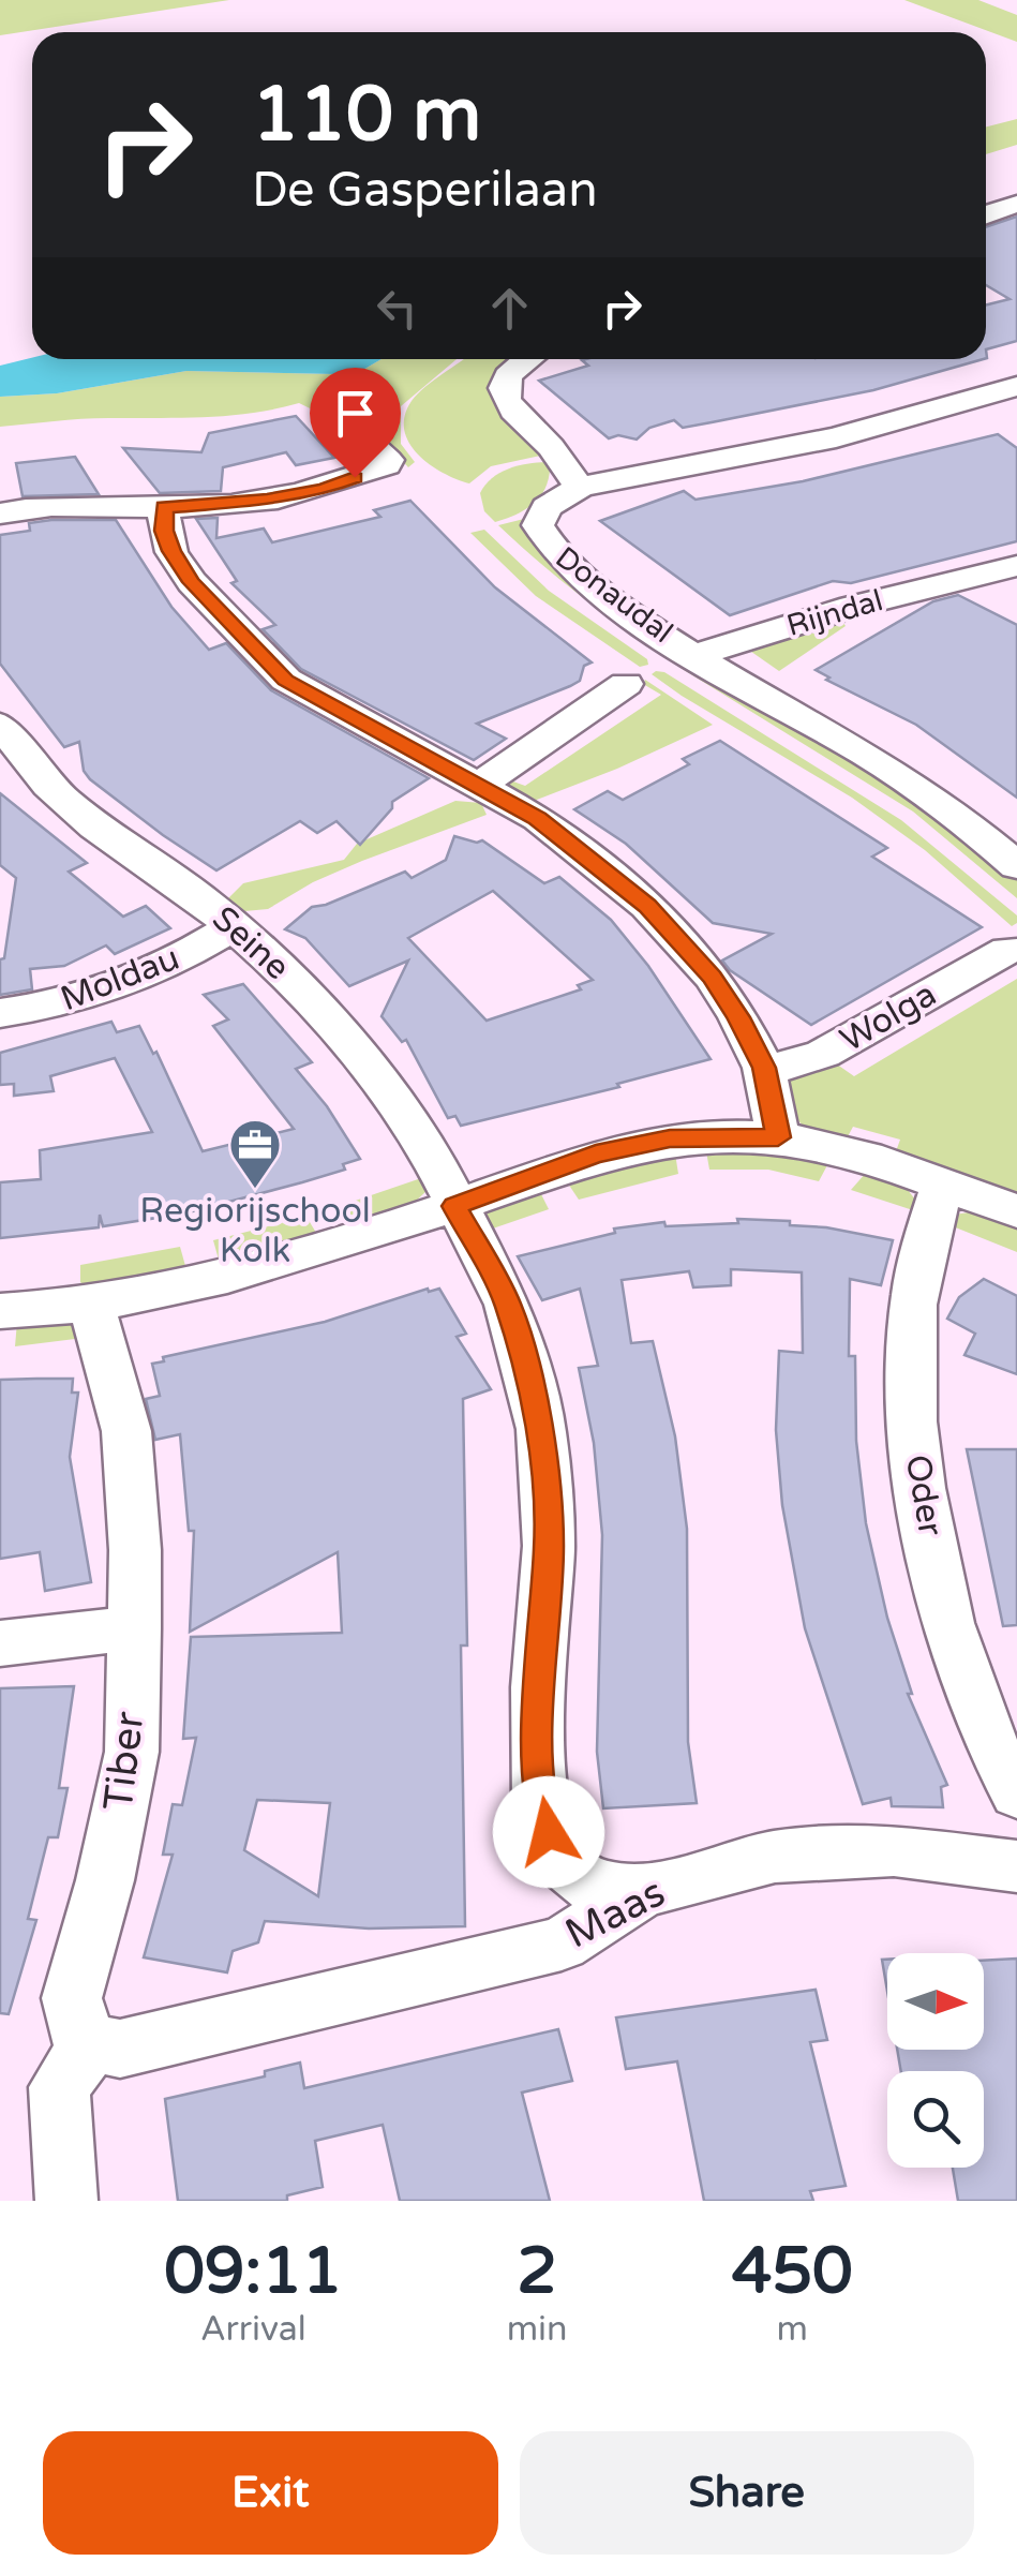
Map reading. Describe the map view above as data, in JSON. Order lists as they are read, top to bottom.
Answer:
{
  "streets": {
    "street": [
      "Donaudal",
      "Rijndal",
      "Seine",
      "Moldau",
      "Wolga",
      "Oder",
      "Tiber",
      "Maas"
    ]
  },
  "crossings": [
    ["Donaudal", "Rijndal"],
    ["Seine", "Moldau"],
    ["Seine", "Maas"],
    ["Tiber", "Maas"]
  ],
  "places": {
    "office": ["Regiorijschool Kolk"]
  },
  "north": "right",
  "page": {
    "turn": ["110 m", "De Gasperilaan"],
    "eta": [
      "09:11",
      "Arrival",
      "2",
      "min",
      "450",
      "m"
    ],
    "buttons": ["Exit", "Share"]
  }
}
